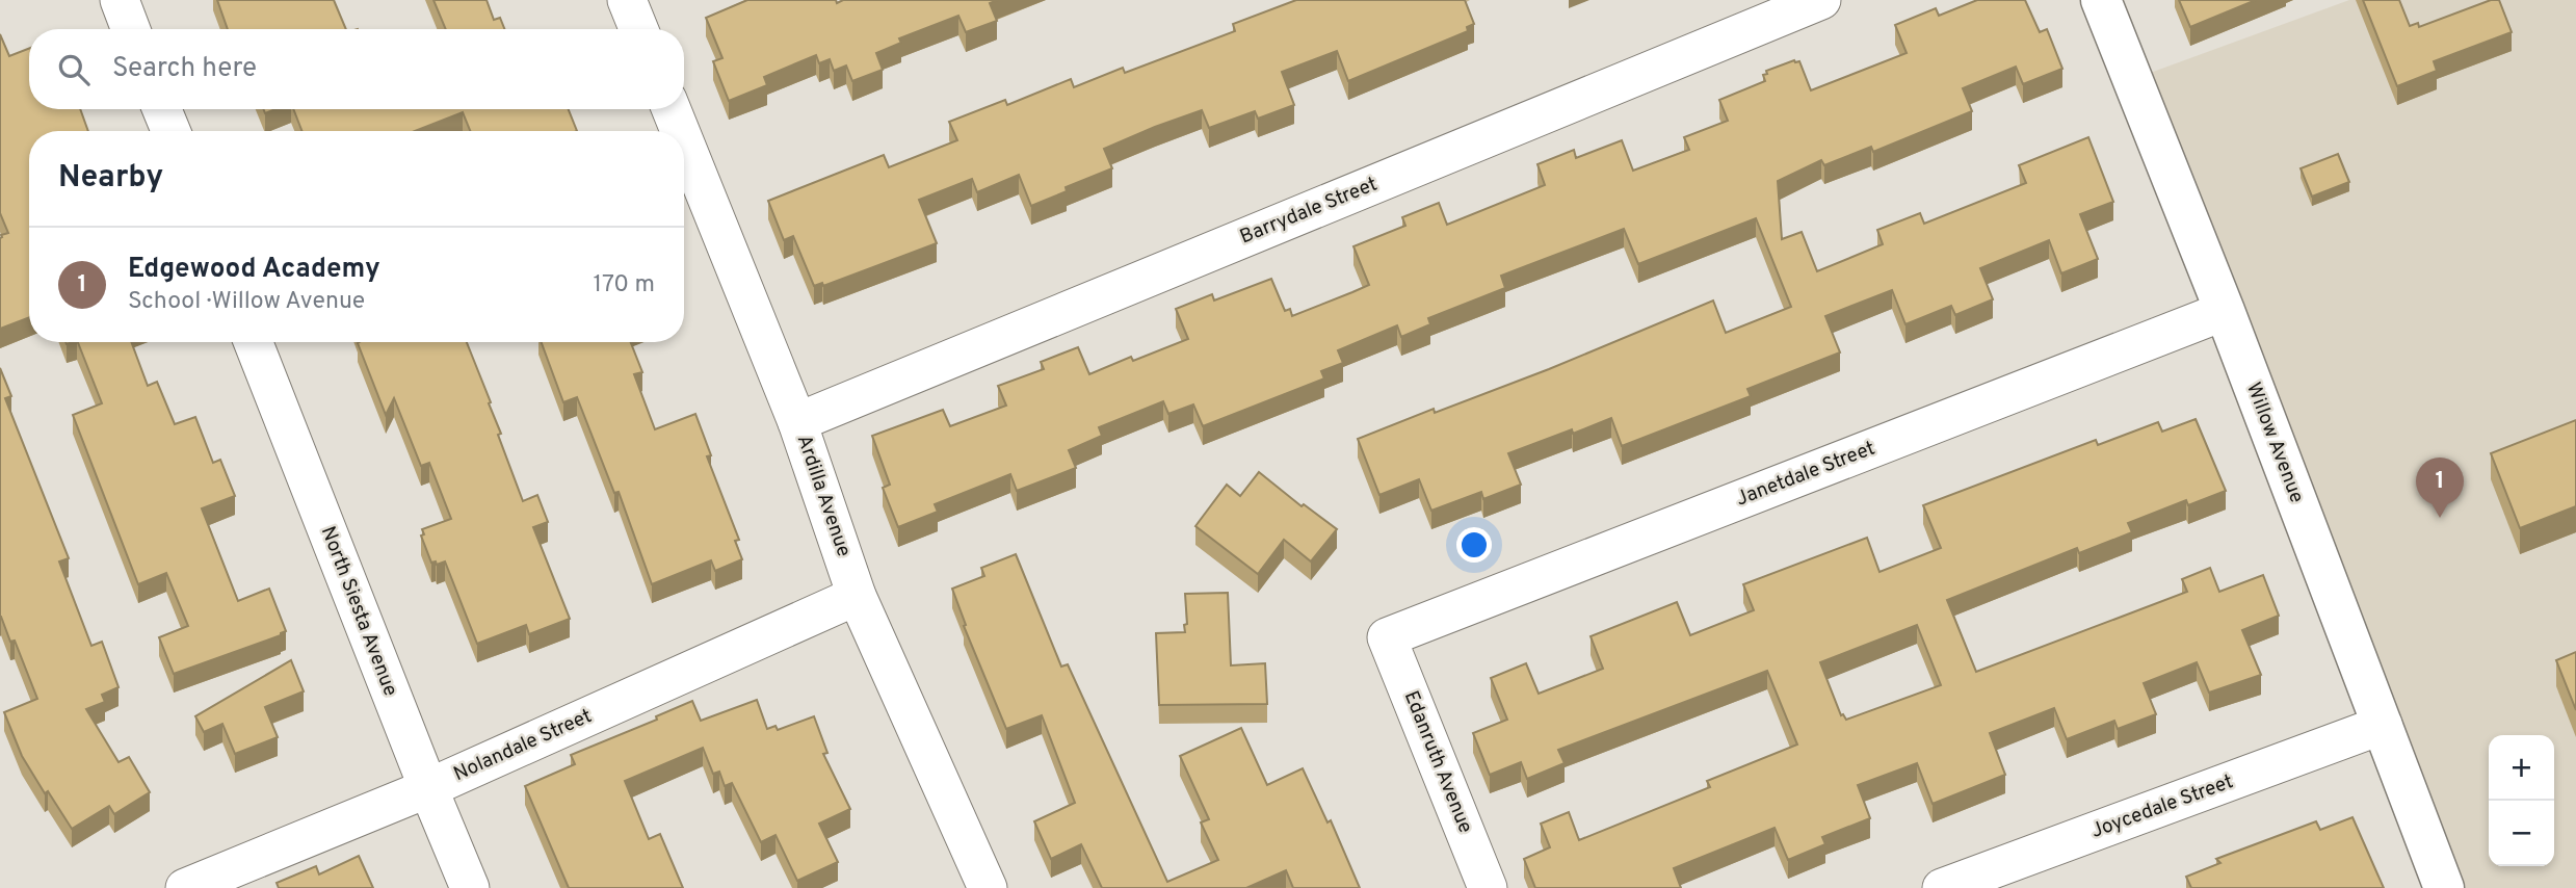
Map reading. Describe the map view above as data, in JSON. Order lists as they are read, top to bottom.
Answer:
{
  "streets": {
    "street": [
      "Barrydale Street",
      "Willow Avenue",
      "Janetdale Street",
      "Ardilla Avenue",
      "North Siesta Avenue",
      "Nolandale Street",
      "Edanruth Avenue",
      "Joycedale Street"
    ]
  },
  "crossings": [
    ["Barrydale Street", "Ardilla Avenue"],
    ["Willow Avenue", "Janetdale Street"],
    ["Willow Avenue", "Joycedale Street"],
    ["Janetdale Street", "Edanruth Avenue"],
    ["Ardilla Avenue", "Nolandale Street"],
    ["North Siesta Avenue", "Nolandale Street"]
  ],
  "page": {
    "search": "Search here",
    "heading": "Nearby",
    "list": [
      {
        "mark": "1",
        "name": "Edgewood Academy",
        "note": "School · Willow Avenue",
        "value": "170 m"
      }
    ],
    "pins": "1",
    "map_buttons": ["+", "−"]
  }
}
